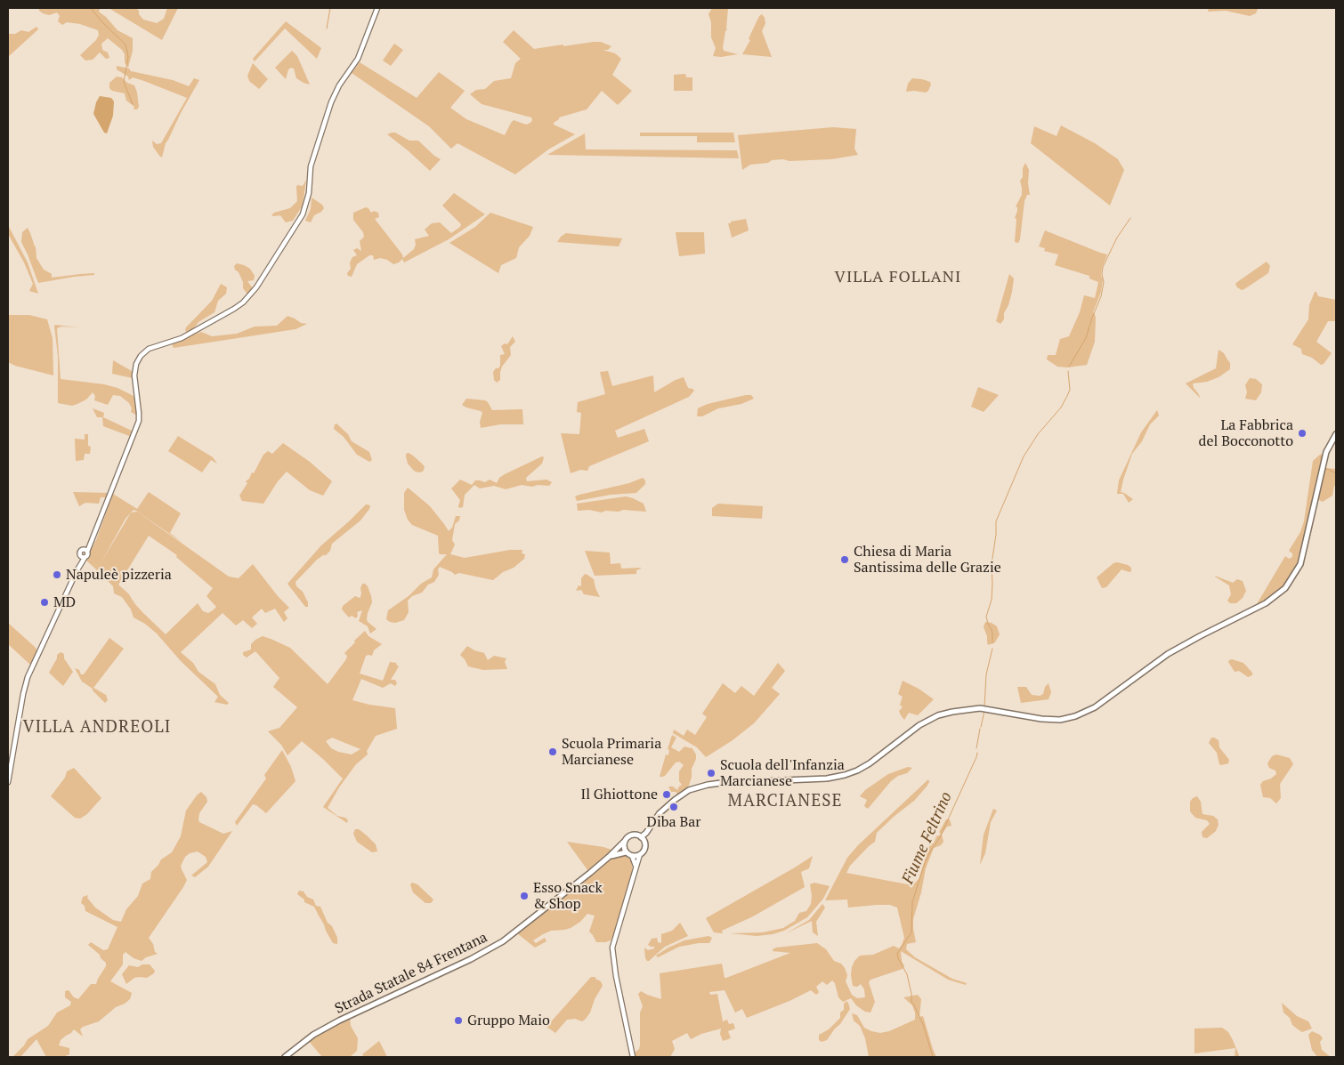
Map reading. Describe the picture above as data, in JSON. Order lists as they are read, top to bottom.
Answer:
{
  "streets": {
    "main road": ["Strada Statale 84 Frentana"]
  },
  "districts": ["VILLA FOLLANI", "VILLA ANDREOLI", "MARCIANESE"],
  "water": ["Fiume Feltrino"],
  "places": [
    "La Fabbrica del Bocconotto",
    "Chiesa di Maria Santissima delle Grazie",
    "Napuleè pizzeria",
    "MD",
    "Scuola Primaria Marcianese",
    "Scuola dell'Infanzia Marcianese",
    "Il Ghiottone",
    "Diba Bar",
    "Esso Snack & Shop",
    "Gruppo Maio"
  ]
}
